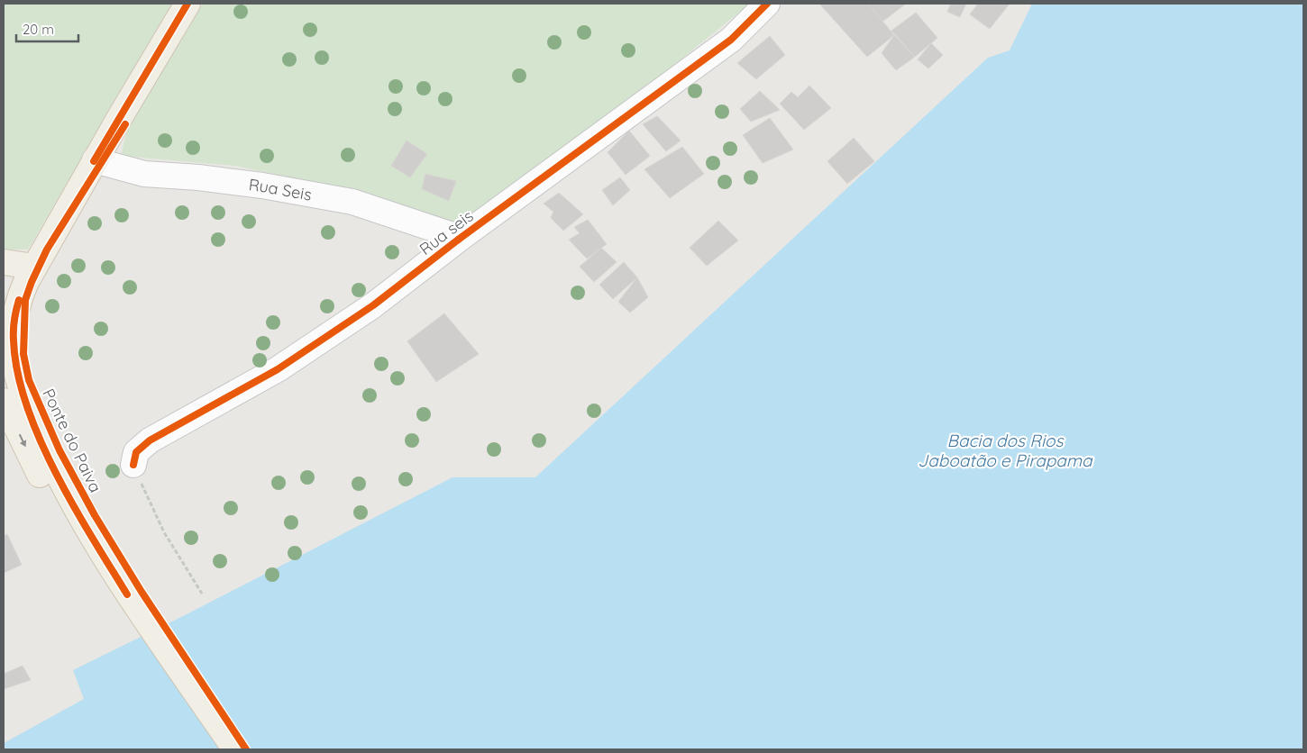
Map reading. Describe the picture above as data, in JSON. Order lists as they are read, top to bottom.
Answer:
{
  "streets": {
    "street": ["Rua Seis", "Rua seis"],
    "cycle path": ["Ponte do Paiva"]
  },
  "crossings": [
    ["Rua Seis", "Rua seis"]
  ],
  "water": ["Bacia dos Rios Jaboatão e Pirapama"],
  "scale_bar": "20 m"
}
